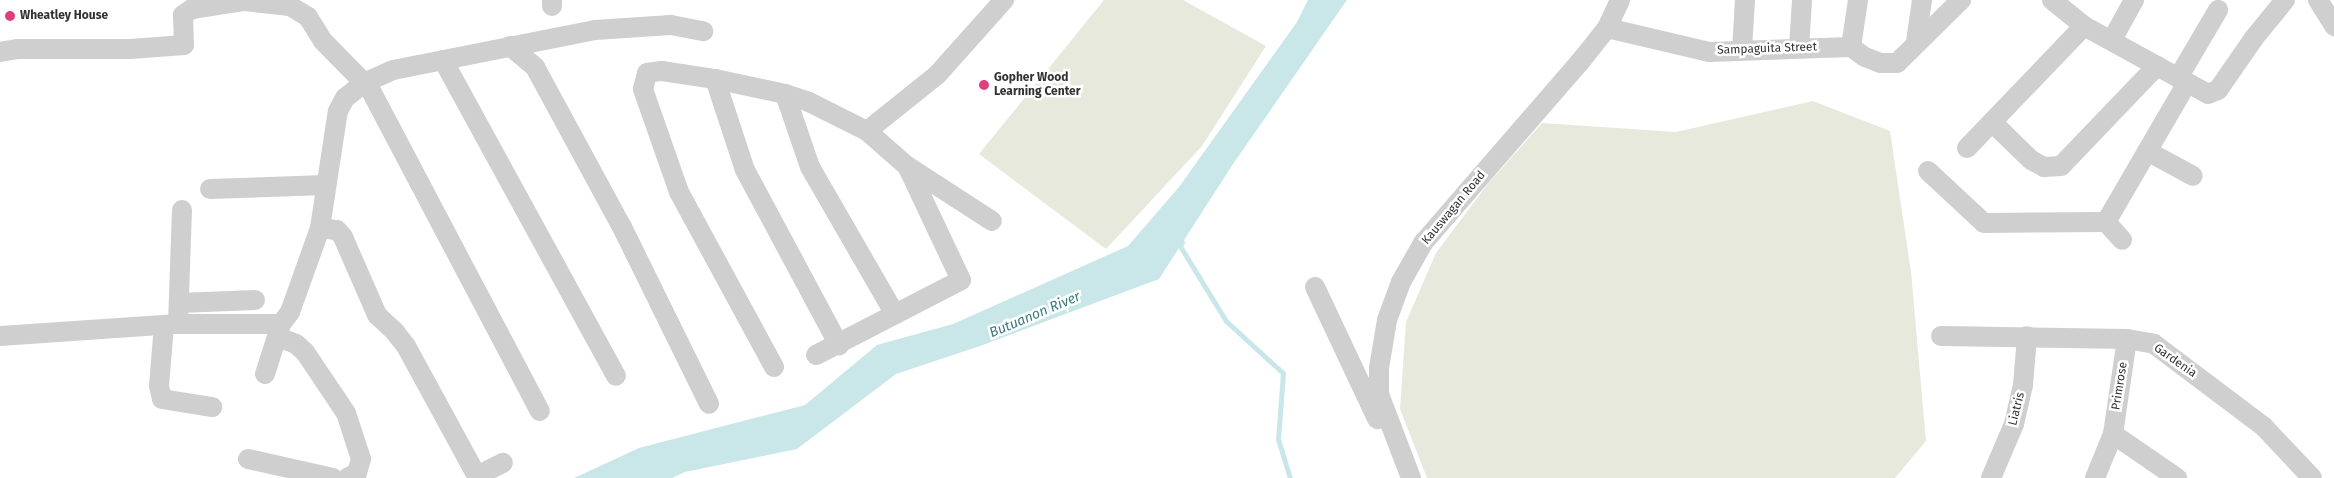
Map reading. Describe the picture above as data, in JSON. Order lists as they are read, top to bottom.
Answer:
{
  "streets": {
    "street": [
      "Sampaguita Street",
      "Kauswagan Road",
      "Gardenia",
      "Primrose",
      "Liatris"
    ]
  },
  "crossings": [
    ["Sampaguita Street", "Kauswagan Road"],
    ["Gardenia", "Primrose"],
    ["Gardenia", "Liatris"]
  ],
  "water": ["Butuanon River"],
  "places": ["Wheatley House", "Gopher Wood Learning Center"]
}
